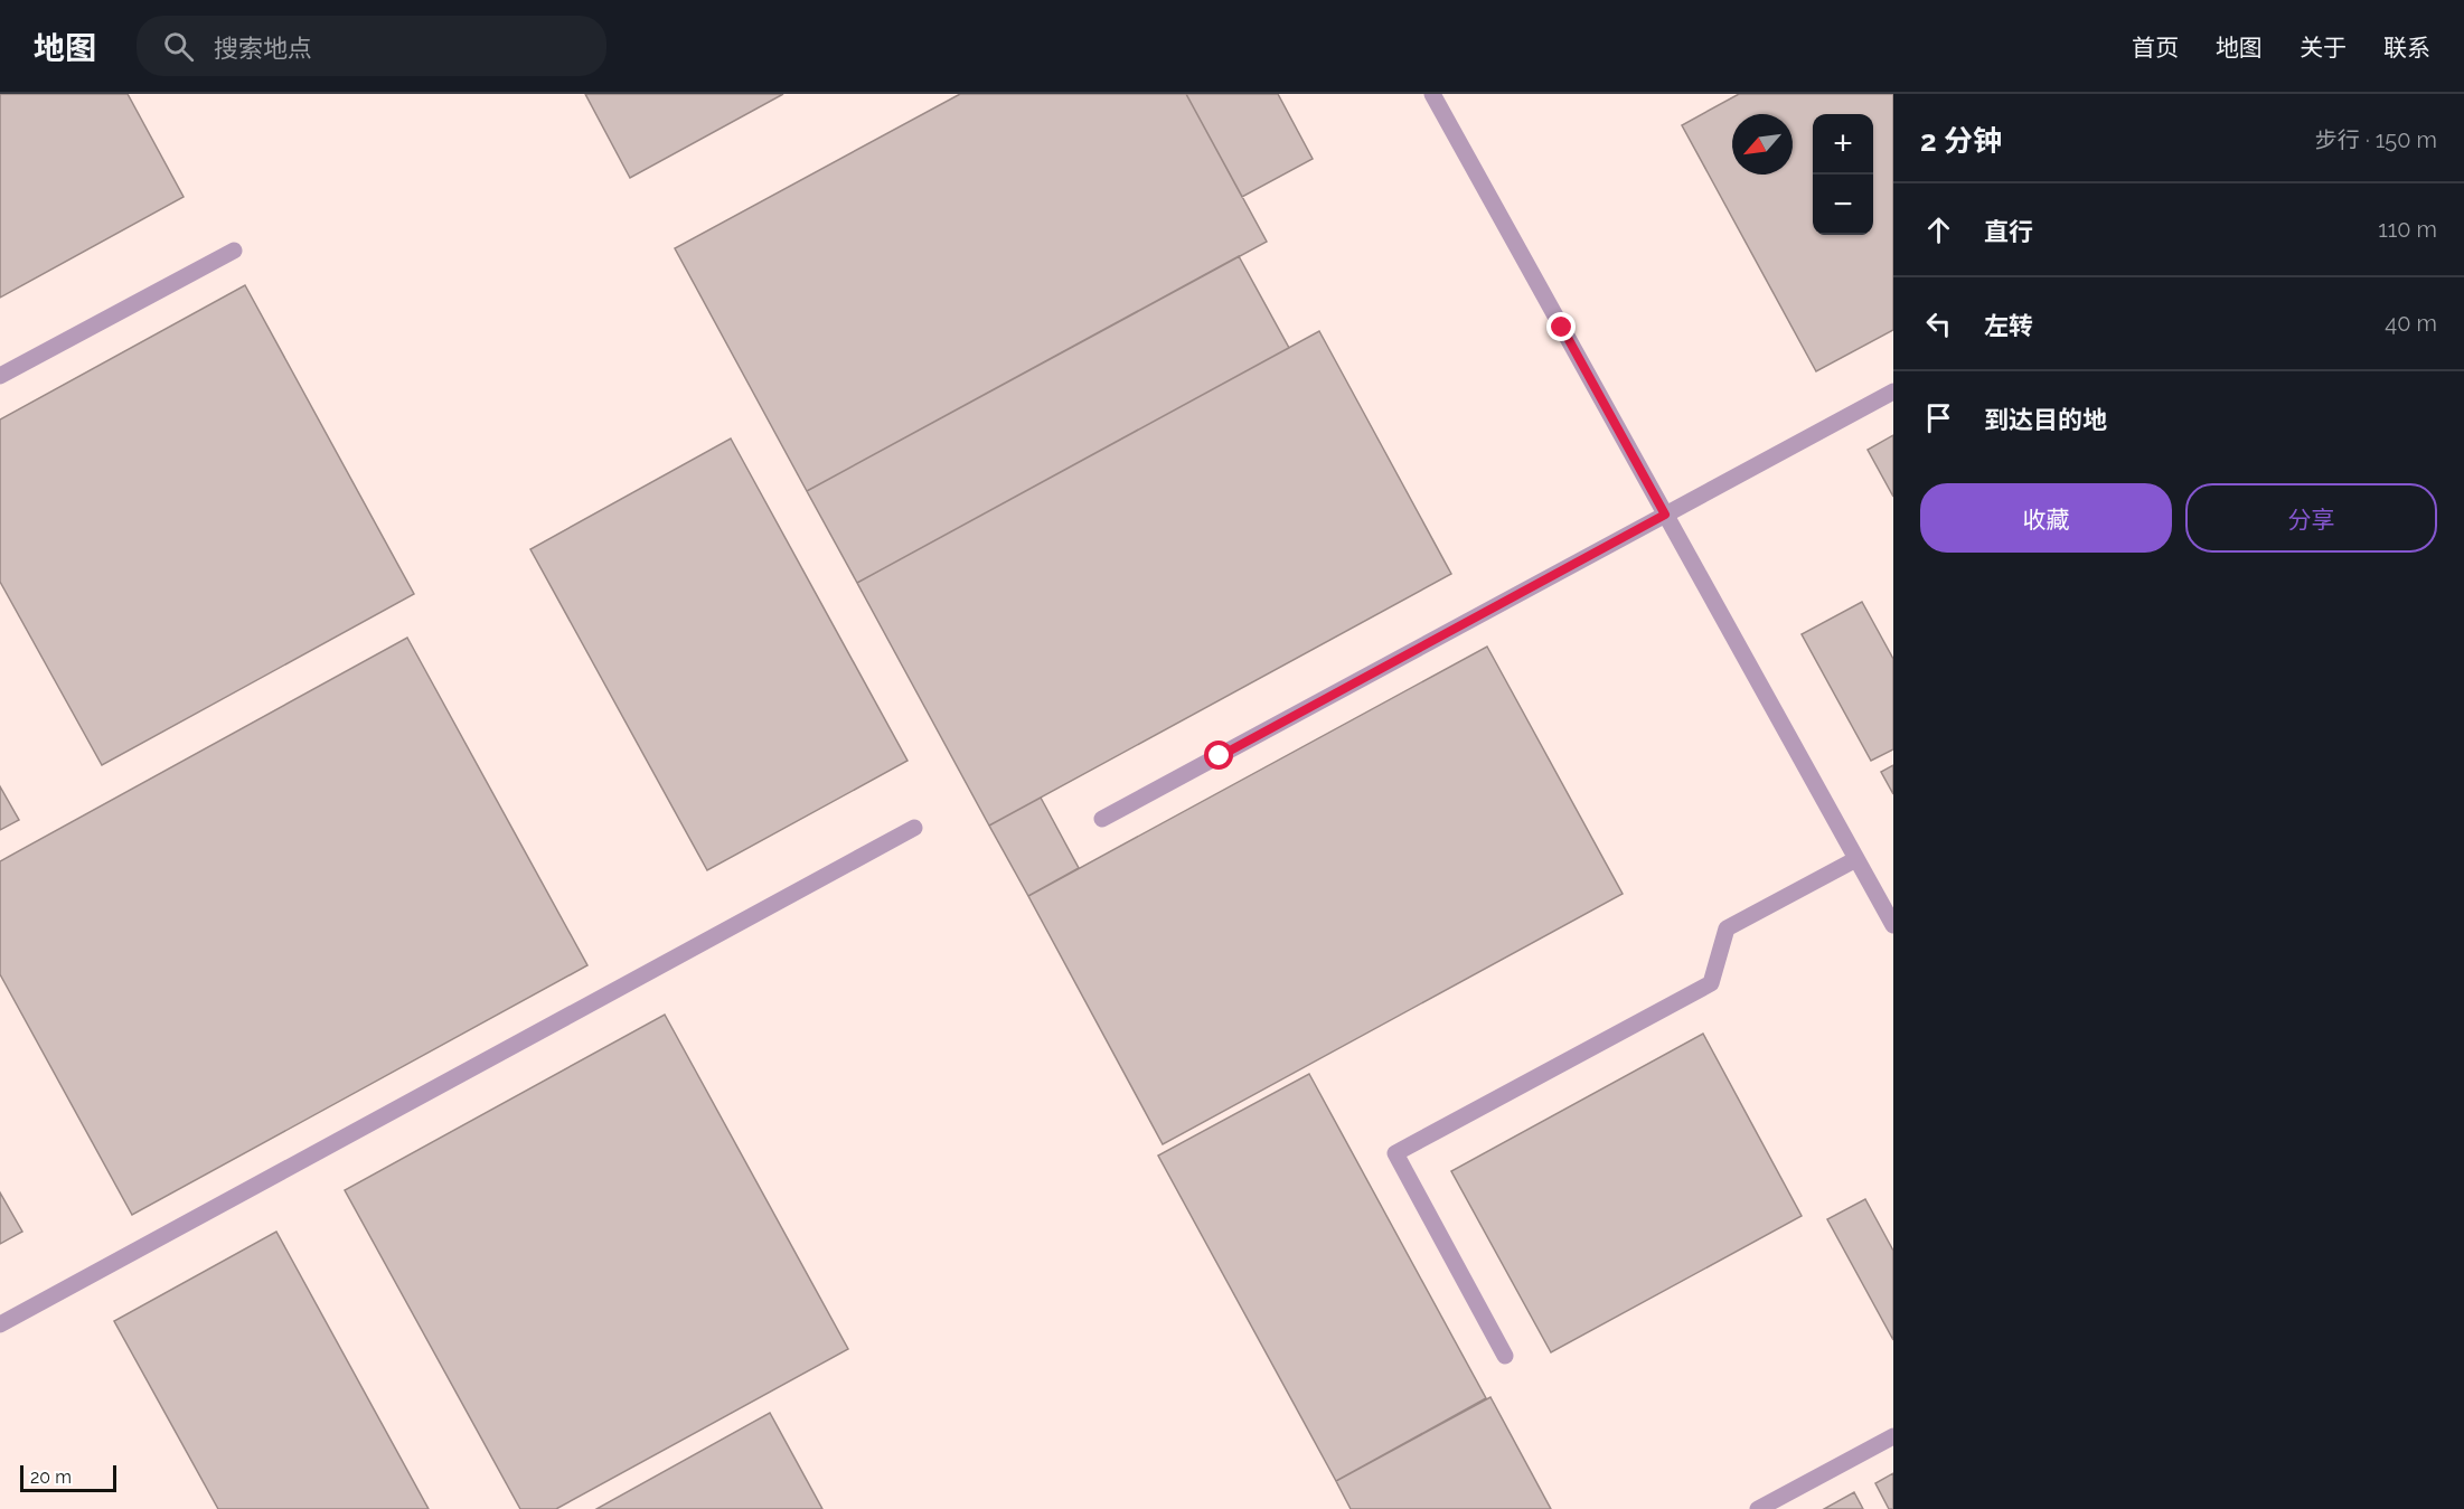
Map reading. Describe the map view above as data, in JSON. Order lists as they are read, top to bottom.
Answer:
{
  "scale_bar": "20 m",
  "north": "bottom left",
  "page": {
    "header": "地图",
    "search": "搜索地点",
    "nav": [
      "首页",
      "地图",
      "关于",
      "联系"
    ],
    "heading": ["2 分钟", "步行 · 150 m"],
    "map_buttons": ["+", "−"],
    "list": [
      ["直行", "110 m"],
      ["左转", "40 m"],
      "到达目的地"
    ],
    "buttons": ["收藏", "分享"],
    "scale": "20 m"
  }
}
